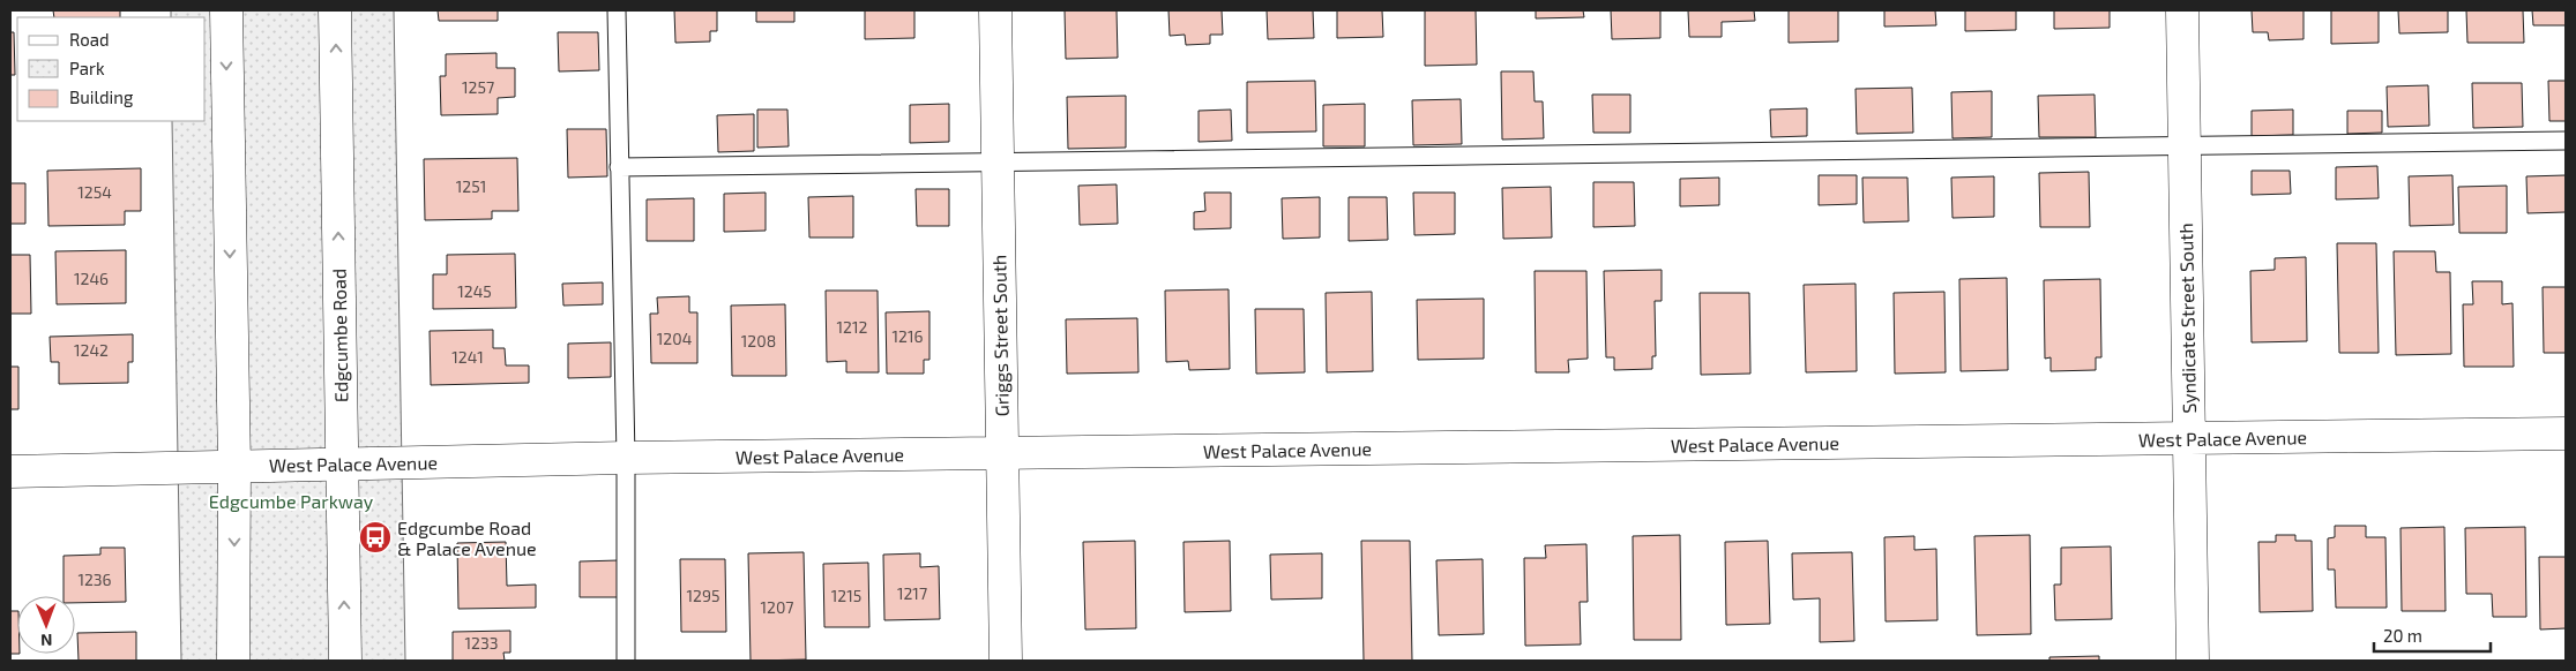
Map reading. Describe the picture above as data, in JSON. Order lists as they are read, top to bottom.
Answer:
{
  "streets": {
    "street": [
      "Syndicate Street South",
      "Edgcumbe Road",
      "Griggs Street South",
      "West Palace Avenue"
    ]
  },
  "crossings": [
    ["Syndicate Street South", "West Palace Avenue"],
    ["Edgcumbe Road", "West Palace Avenue"],
    ["Griggs Street South", "West Palace Avenue"]
  ],
  "parks": ["Edgcumbe Parkway"],
  "places": {
    "bus stop": ["Edgcumbe Road & Palace Avenue"]
  },
  "house_numbers": [
    "1257",
    "1251",
    "1254",
    "1246",
    "1245",
    "1212",
    "1216",
    "1204",
    "1208",
    "1242",
    "1241",
    "1236",
    "1217",
    "1295",
    "1215",
    "1207",
    "1233"
  ],
  "legend": ["Road", "Park", "Building"],
  "scale_bar": "20 m",
  "north": "bottom"
}
